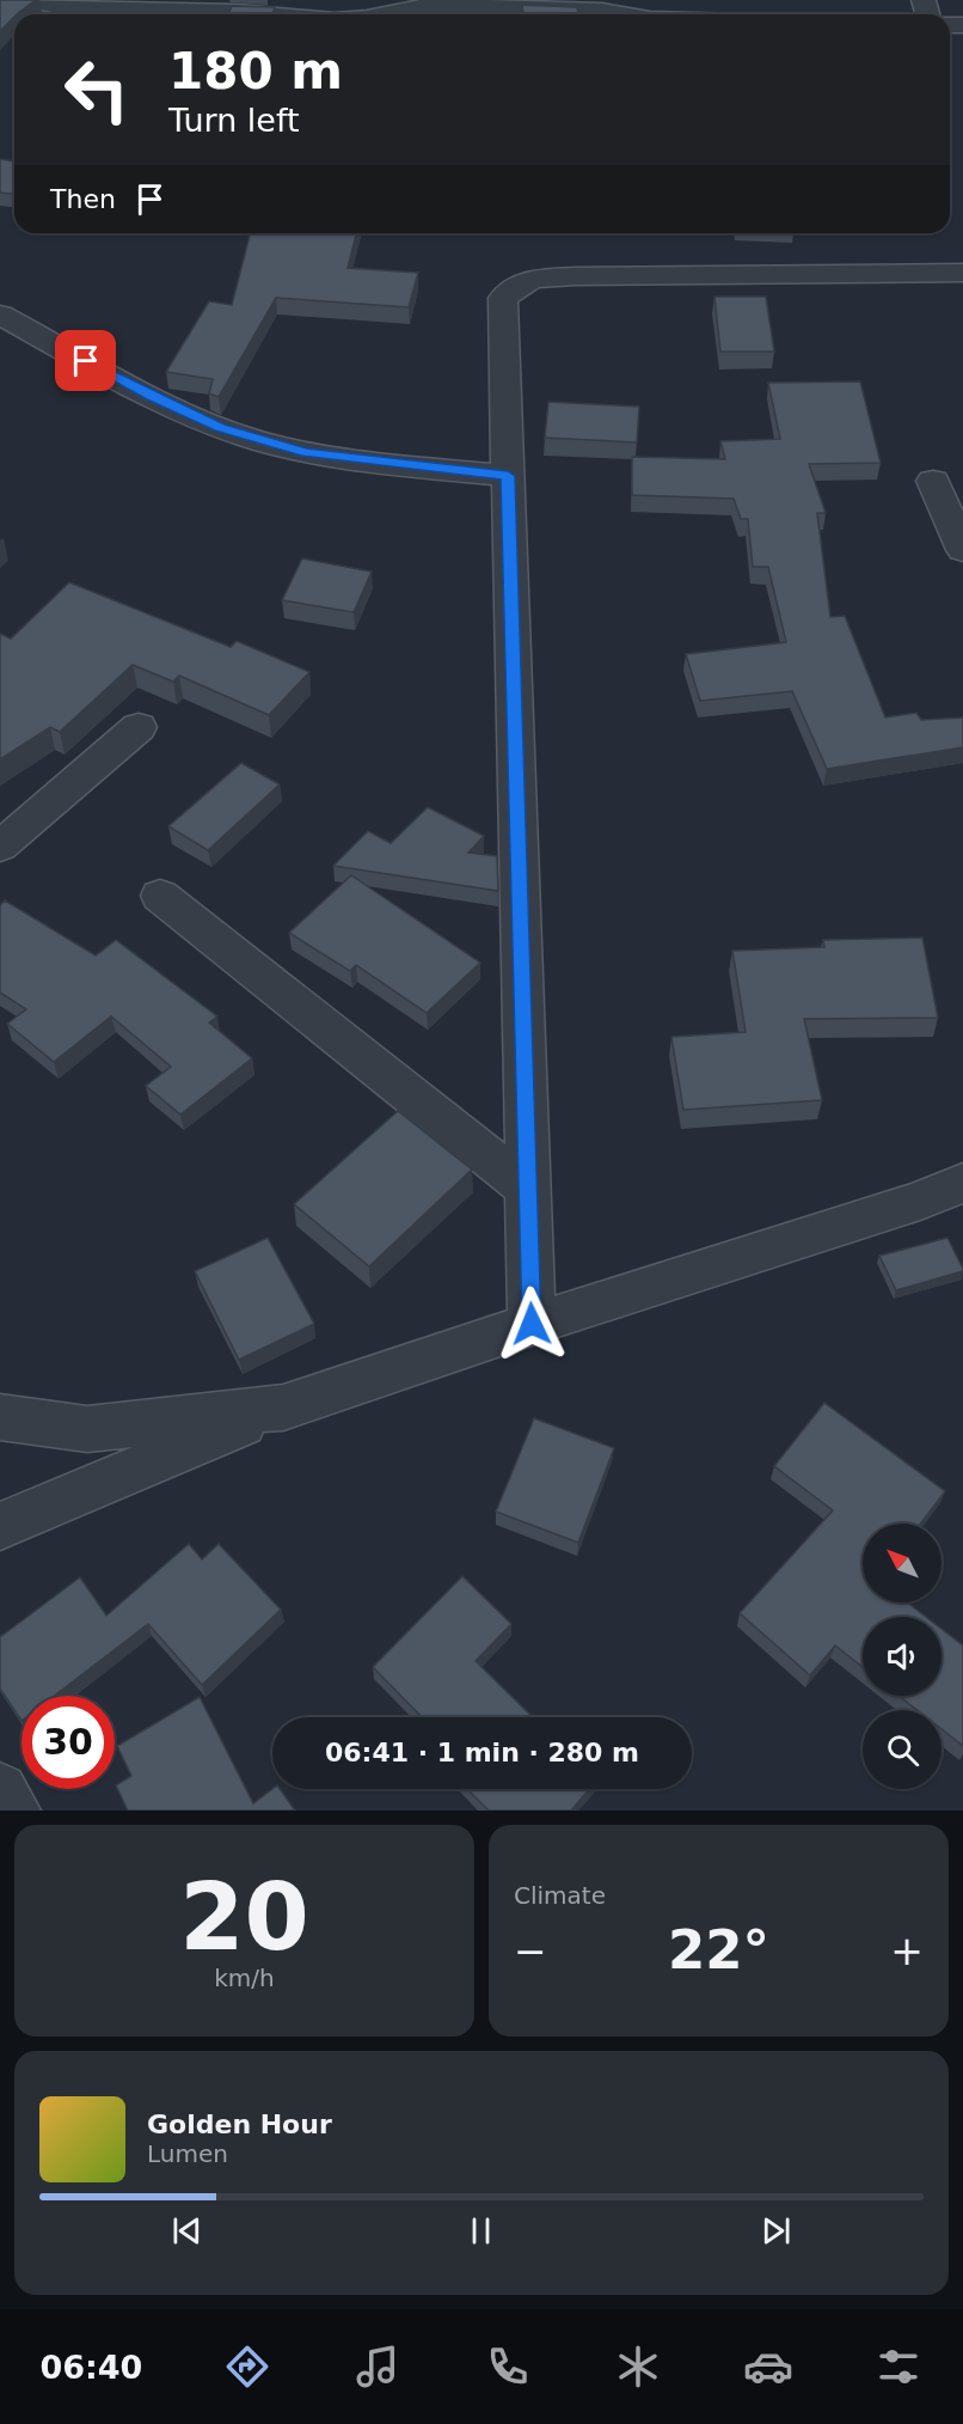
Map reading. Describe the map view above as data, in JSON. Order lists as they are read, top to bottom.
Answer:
{
  "north": "top left",
  "page": {
    "turn": ["180 m", "Turn left"],
    "then": "Then",
    "limit": "30",
    "trip": "06:41 · 1 min · 280 m",
    "tile": [
      ["20", "km/h"],
      "Climate"
    ],
    "heat": ["−", "22°", "+"],
    "song": ["Golden Hour", "Lumen"],
    "tabs": "06:40"
  }
}
